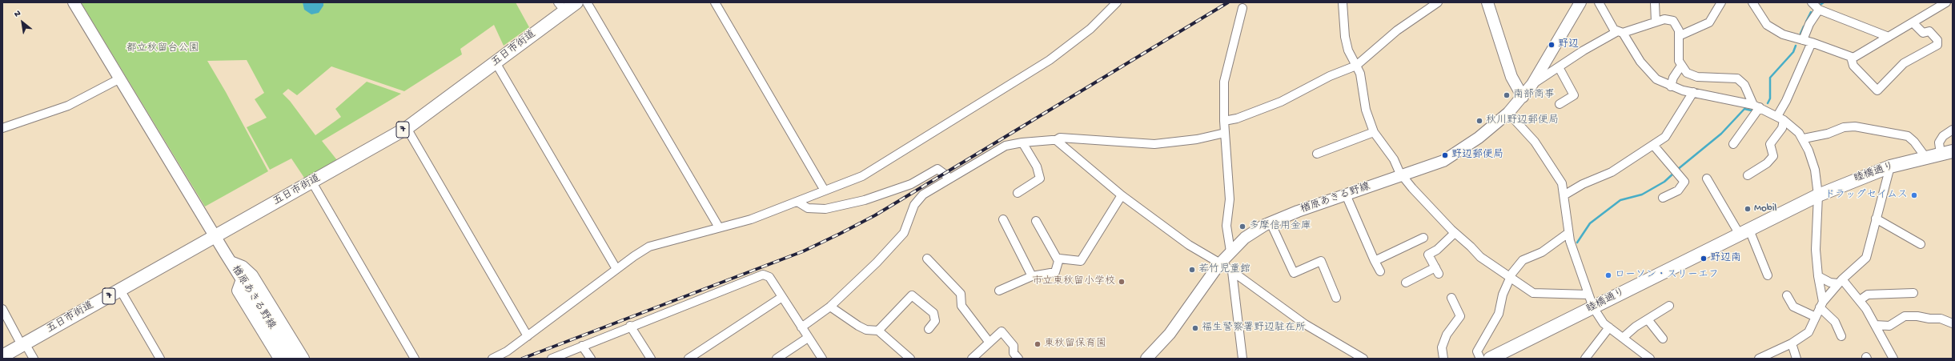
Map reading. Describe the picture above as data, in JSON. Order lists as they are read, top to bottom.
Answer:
{
  "streets": {
    "main road": [
      "五日市街道",
      "7",
      "睦橋通り",
      "楢原あきる野線"
    ]
  },
  "crossings": [
    ["五日市街道", "楢原あきる野線"]
  ],
  "parks": ["都立秋留台公園"],
  "places": [
    "野辺",
    "南部商事",
    "秋川野辺郵便局",
    "野辺郵便局",
    "ドラッグセイムス",
    "Mobil",
    "多摩信用金庫",
    "野辺南",
    "若竹児童館",
    "ローソン・スリーエフ",
    "市立東秋留小学校",
    "福生警察署野辺駐在所",
    "東秋留保育園"
  ],
  "north": "top left"
}
